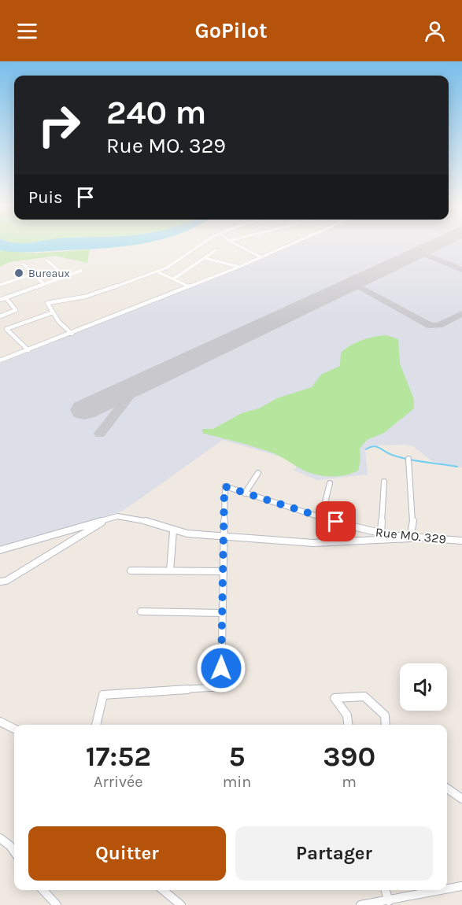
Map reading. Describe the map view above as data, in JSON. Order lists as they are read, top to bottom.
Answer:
{
  "streets": {
    "street": ["Rue MO. 329"]
  },
  "places": ["Bureaux"],
  "page": {
    "header": "GoPilot",
    "turn": ["240 m", "Rue MO. 329"],
    "then": "Puis",
    "eta": [
      "17:52",
      "Arrivée",
      "5",
      "min",
      "390",
      "m"
    ],
    "buttons": ["Quitter", "Partager"]
  }
}
